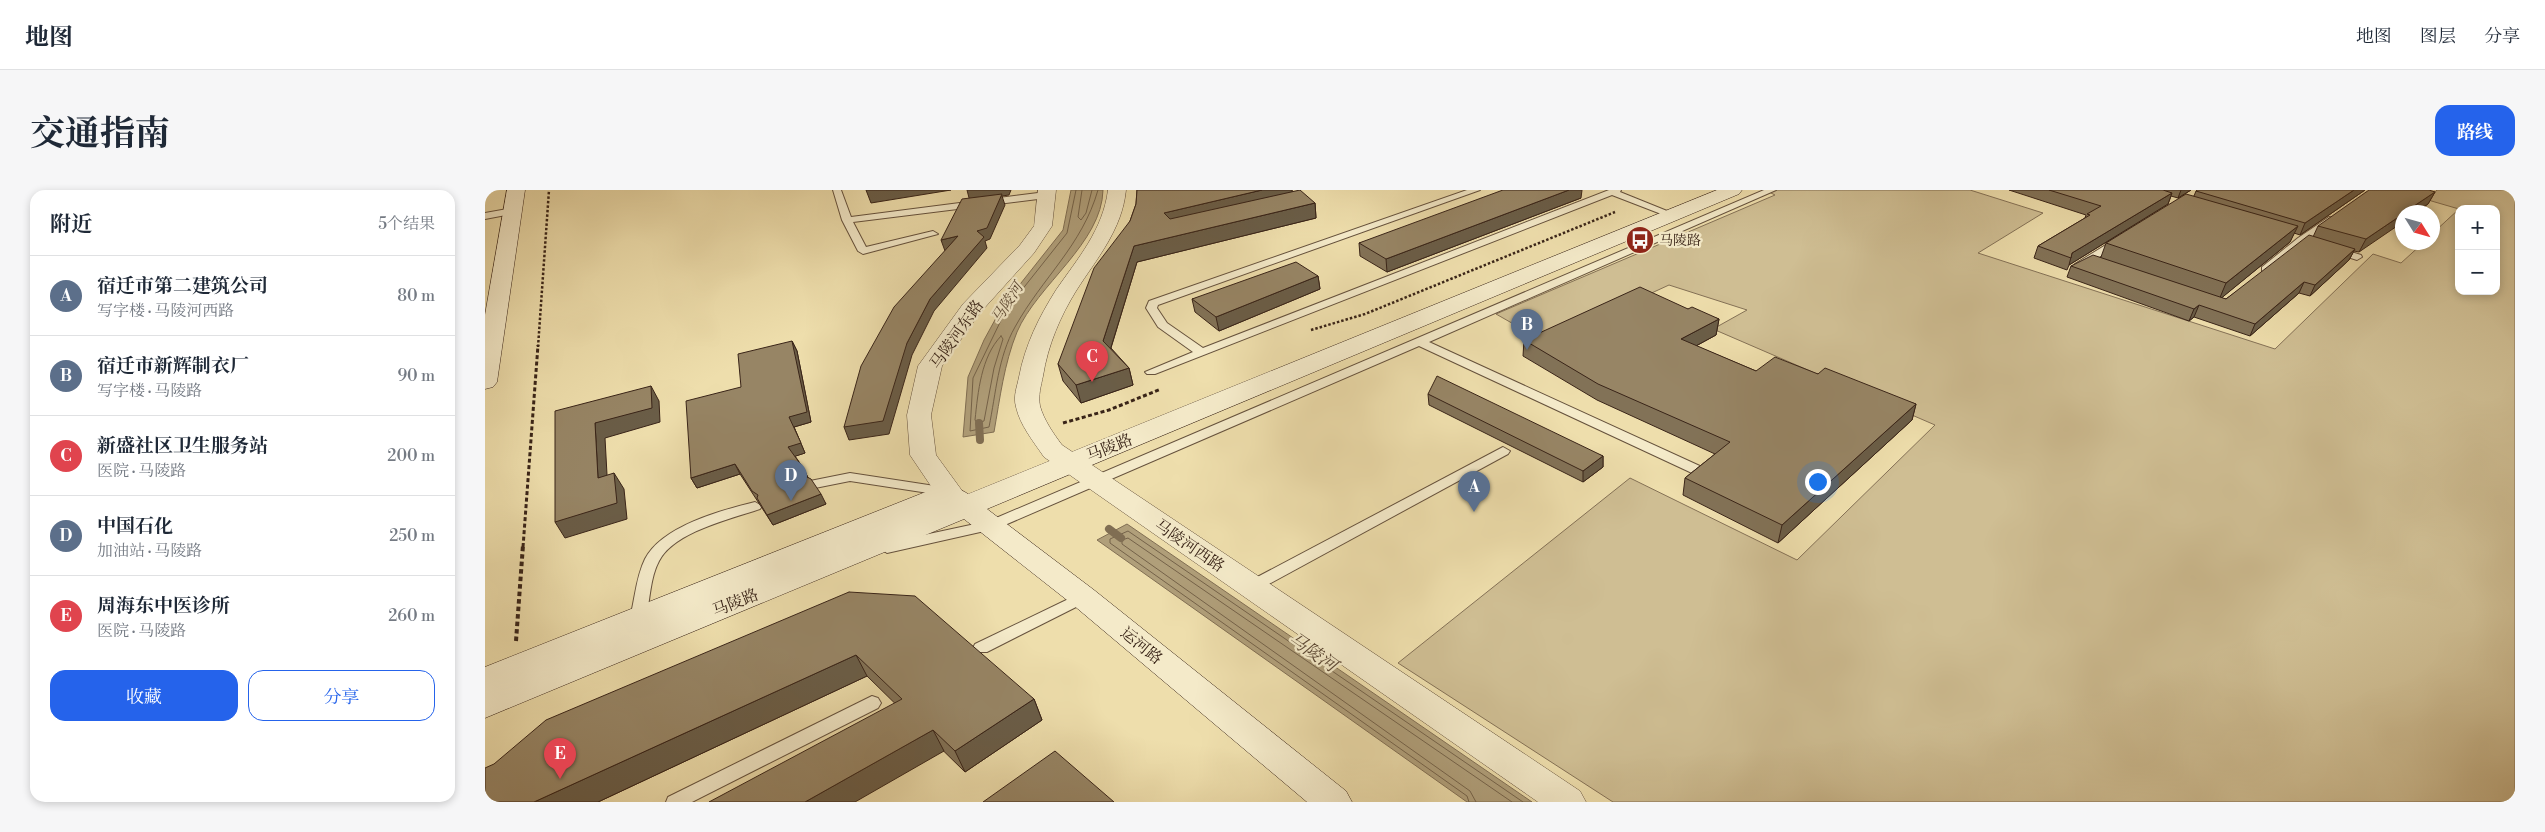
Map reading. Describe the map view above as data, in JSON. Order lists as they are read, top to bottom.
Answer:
{
  "streets": {
    "street": [
      "马陵河东路",
      "马陵路",
      "马陵河西路",
      "运河路"
    ]
  },
  "crossings": [
    ["马陵河东路", "马陵路"],
    ["马陵河东路", "运河路"],
    ["马陵路", "马陵河西路"],
    ["马陵路", "运河路"]
  ],
  "water": ["马陵河"],
  "places": {
    "bus stop": ["马陵路"]
  },
  "north": "bottom right",
  "page": {
    "header": "地图",
    "nav": ["地图", "图层", "分享"],
    "title": "交通指南",
    "buttons": [
      "路线",
      ["收藏", "分享"]
    ],
    "heading": ["附近", "5个结果"],
    "map_buttons": ["+", "−"],
    "list": [
      {
        "mark": "A",
        "name": "宿迁市第二建筑公司",
        "note": "写字楼 · 马陵河西路",
        "value": "80 m"
      },
      {
        "mark": "B",
        "name": "宿迁市新辉制衣厂",
        "note": "写字楼 · 马陵路",
        "value": "90 m"
      },
      {
        "mark": "C",
        "name": "新盛社区卫生服务站",
        "note": "医院 · 马陵路",
        "value": "200 m"
      },
      {
        "mark": "D",
        "name": "中国石化",
        "note": "加油站 · 马陵路",
        "value": "250 m"
      },
      {
        "mark": "E",
        "name": "周海东中医诊所",
        "note": "医院 · 马陵路",
        "value": "260 m"
      }
    ],
    "pins": [
      "B",
      "C",
      "D",
      "A",
      "E"
    ]
  }
}
